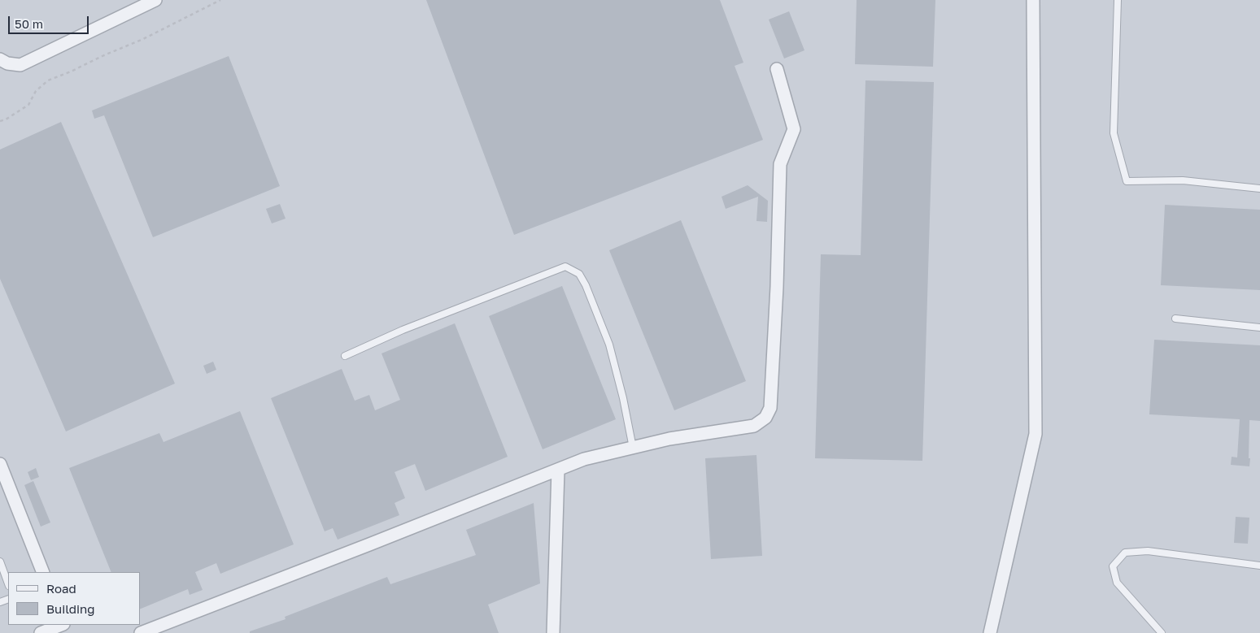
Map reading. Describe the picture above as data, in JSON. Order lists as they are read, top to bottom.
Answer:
{
  "legend": ["Road", "Building"],
  "scale_bar": "50 m"
}
